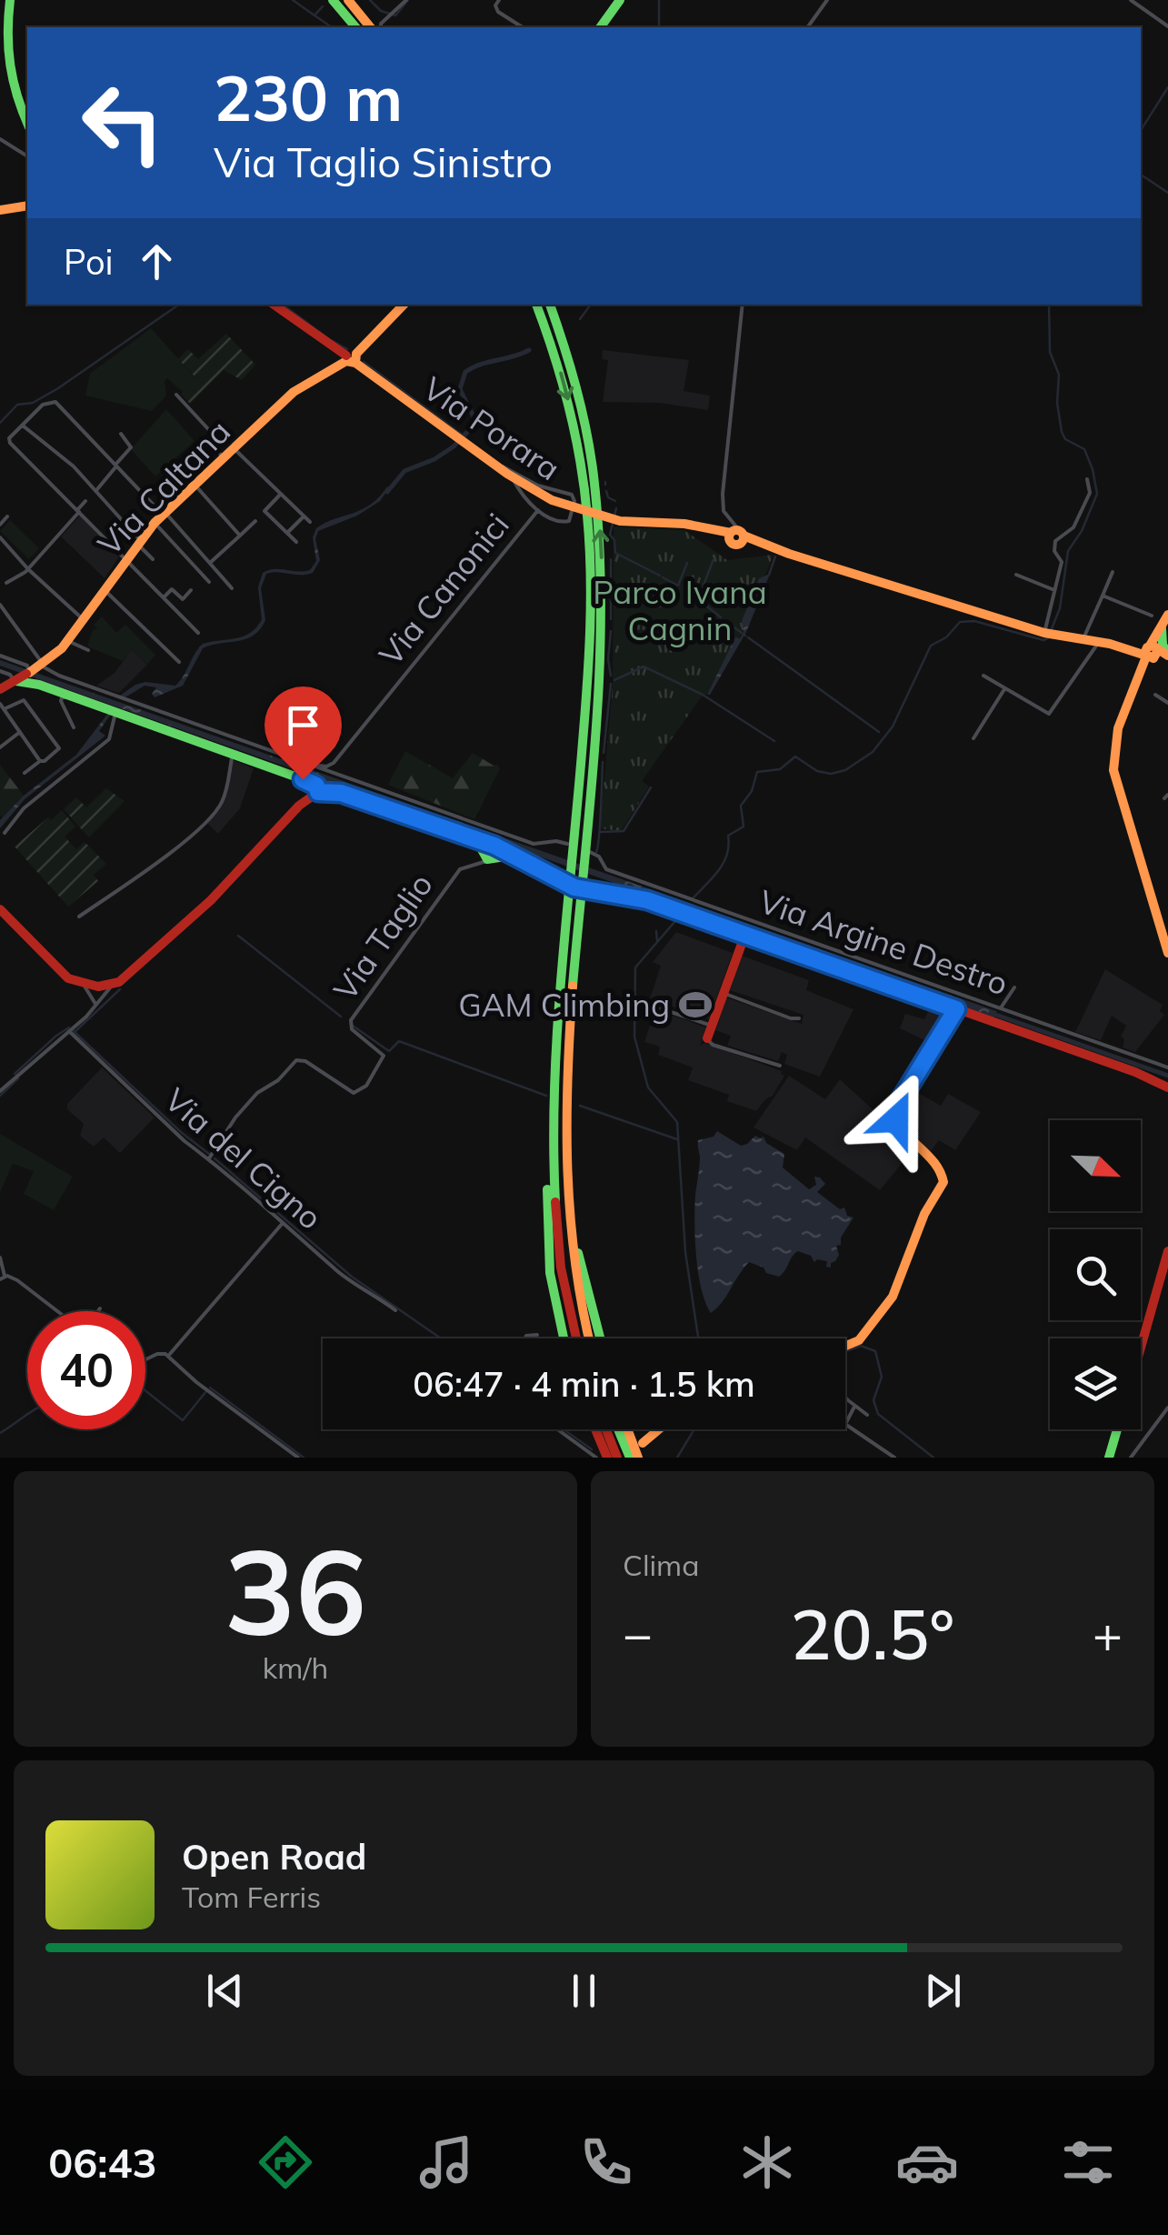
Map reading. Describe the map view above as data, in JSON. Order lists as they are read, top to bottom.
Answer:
{
  "streets": {
    "main road": ["Via Porara", "Via Caltana"],
    "street": [
      "Via Canonici",
      "Via Taglio",
      "Via Argine Destro",
      "Via del Cigno"
    ]
  },
  "crossings": [
    ["Via Porara", "Via Caltana"],
    ["Via Porara", "Via Canonici"],
    ["Via Taglio", "Via del Cigno"]
  ],
  "parks": ["Parco Ivana Cagnin"],
  "places": {
    "sports": ["GAM Climbing"]
  },
  "north": "bottom right",
  "page": {
    "turn": ["230 m", "Via Taglio Sinistro"],
    "then": "Poi",
    "limit": "40",
    "trip": "06:47 · 4 min · 1.5 km",
    "tile": [
      ["36", "km/h"],
      "Clima"
    ],
    "heat": ["−", "20.5°", "+"],
    "song": ["Open Road", "Tom Ferris"],
    "tabs": "06:43"
  }
}
